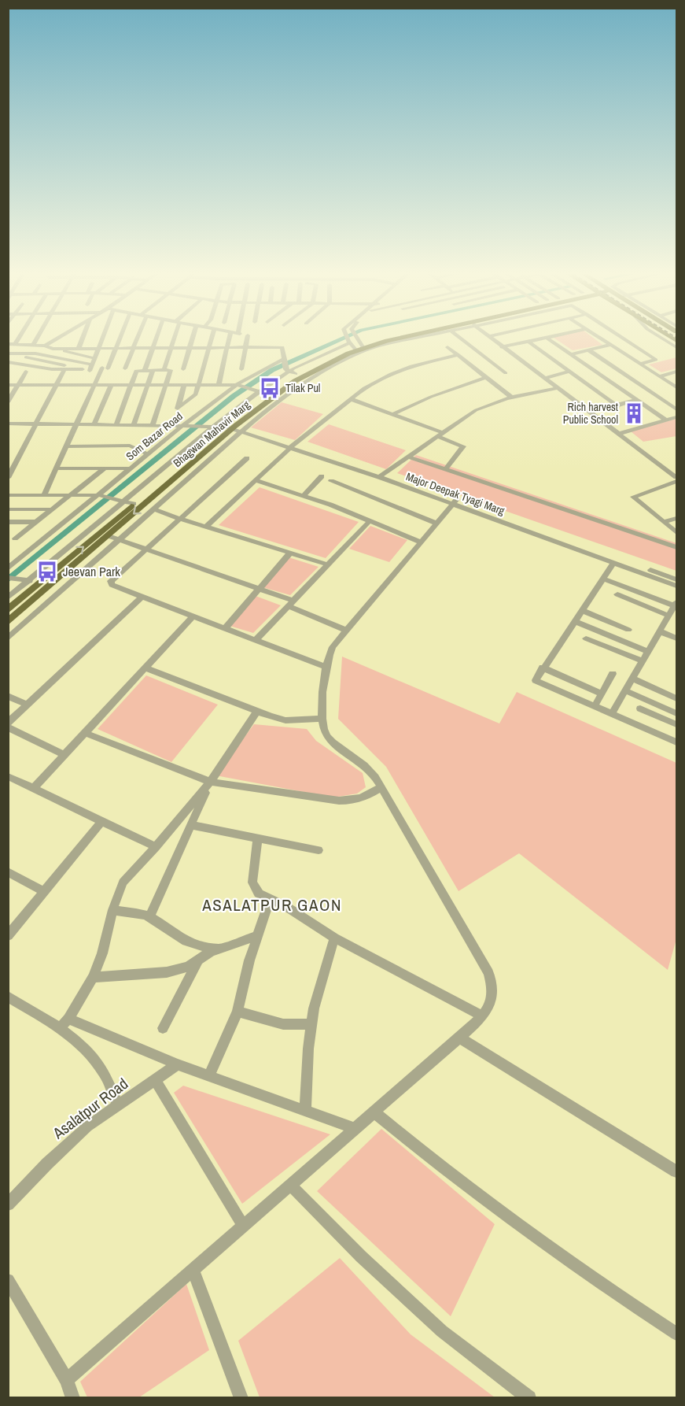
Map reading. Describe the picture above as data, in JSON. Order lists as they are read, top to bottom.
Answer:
{
  "streets": {
    "main road": ["Bhagwan Mahavir Marg"],
    "street": ["Som Bazar Road", "Major Deepak Tyagi Marg", "Asalatpur Road"]
  },
  "crossings": [
    ["Bhagwan Mahavir Marg", "Som Bazar Road"],
    ["Bhagwan Mahavir Marg", "Major Deepak Tyagi Marg"],
    ["Som Bazar Road", "Major Deepak Tyagi Marg"]
  ],
  "districts": ["ASALATPUR GAON"],
  "places": {
    "bus stop": ["Tilak Pul", "Jeevan Park"],
    "building": ["Rich harvest Public School"]
  }
}
